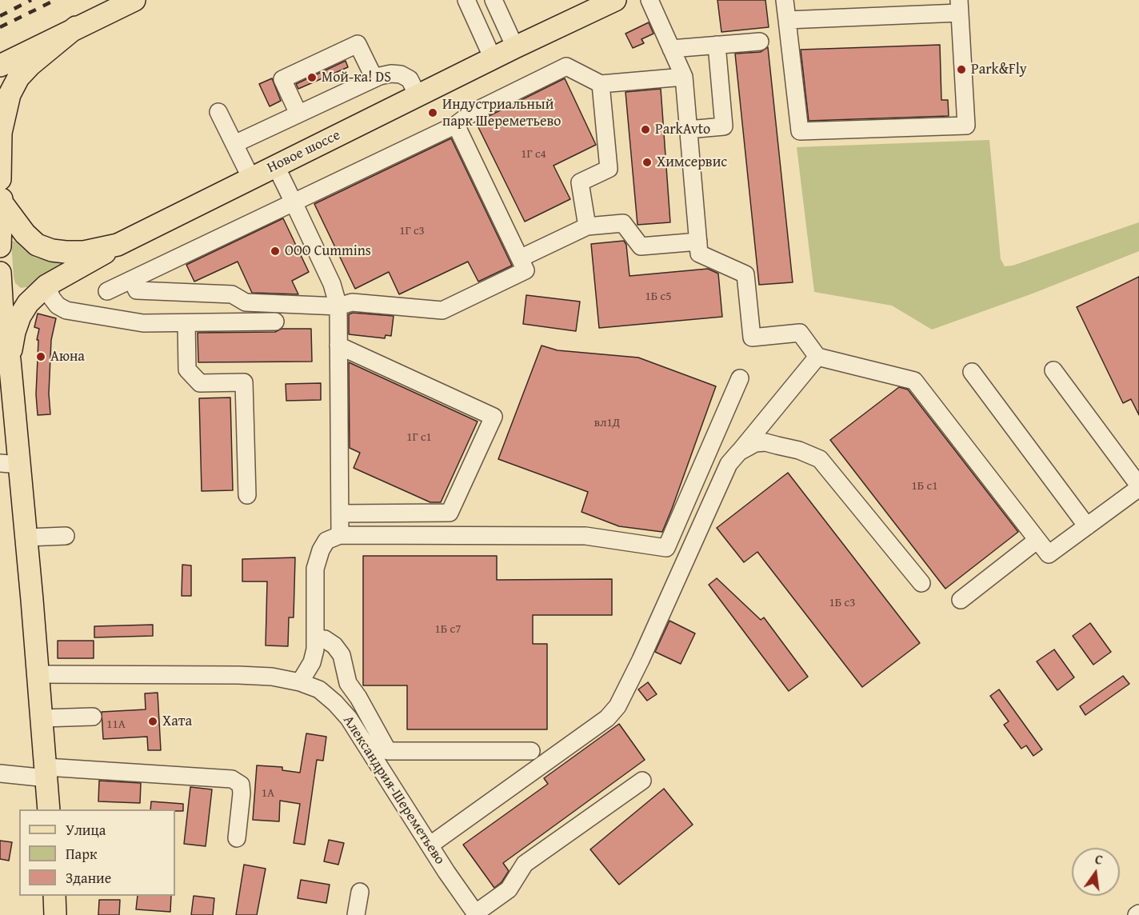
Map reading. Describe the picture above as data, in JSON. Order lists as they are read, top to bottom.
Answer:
{
  "streets": {
    "main road": ["Новое шоссе"],
    "street": ["Александрия-Шереметьево"]
  },
  "places": [
    "Park&Fly",
    "Мой-ка! DS",
    "Индустриальный парк Шереметьево",
    "ParkAvto",
    "Химсервис",
    "OOO Cummins",
    "Аюна",
    "Хата"
  ],
  "house_numbers": [
    "1Г с4",
    "1Г с3",
    "1Б с5",
    "вл1Д",
    "1Г с1",
    "1Б с1",
    "1Б с3",
    "1Б с7",
    "11А",
    "1А"
  ],
  "legend": ["Улица", "Парк", "Здание"],
  "north": "top"
}
